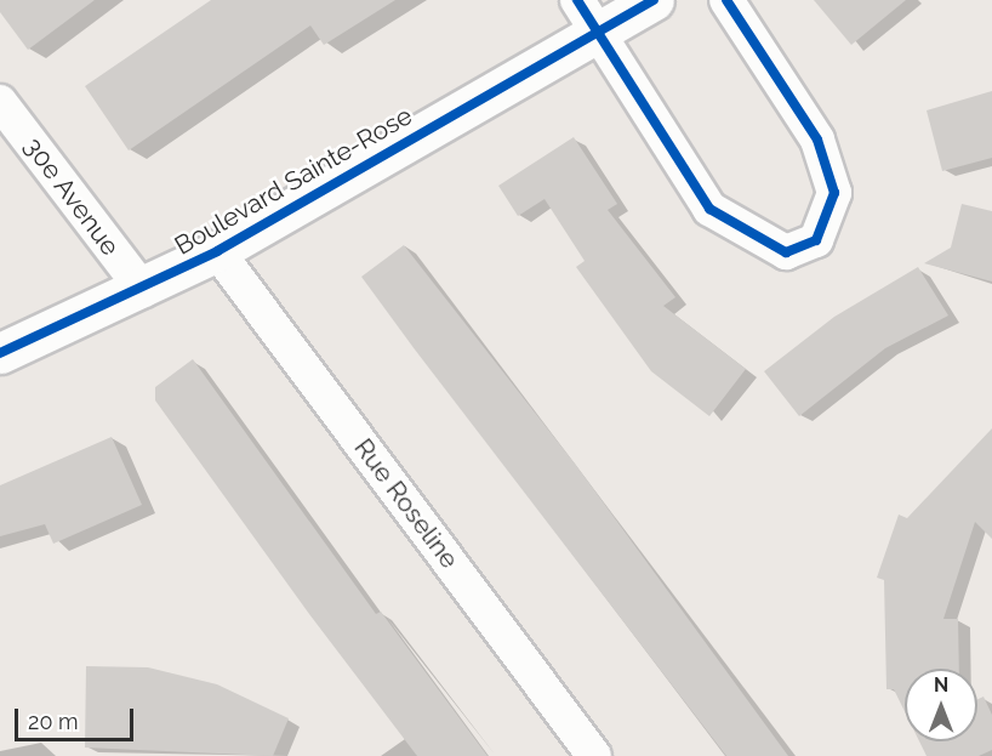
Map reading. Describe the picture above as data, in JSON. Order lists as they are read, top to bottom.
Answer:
{
  "streets": {
    "street": ["Boulevard Sainte-Rose", "30e Avenue", "Rue Roseline"]
  },
  "crossings": [
    ["Boulevard Sainte-Rose", "30e Avenue"],
    ["Boulevard Sainte-Rose", "Rue Roseline"]
  ],
  "scale_bar": "20 m",
  "north": "top"
}
